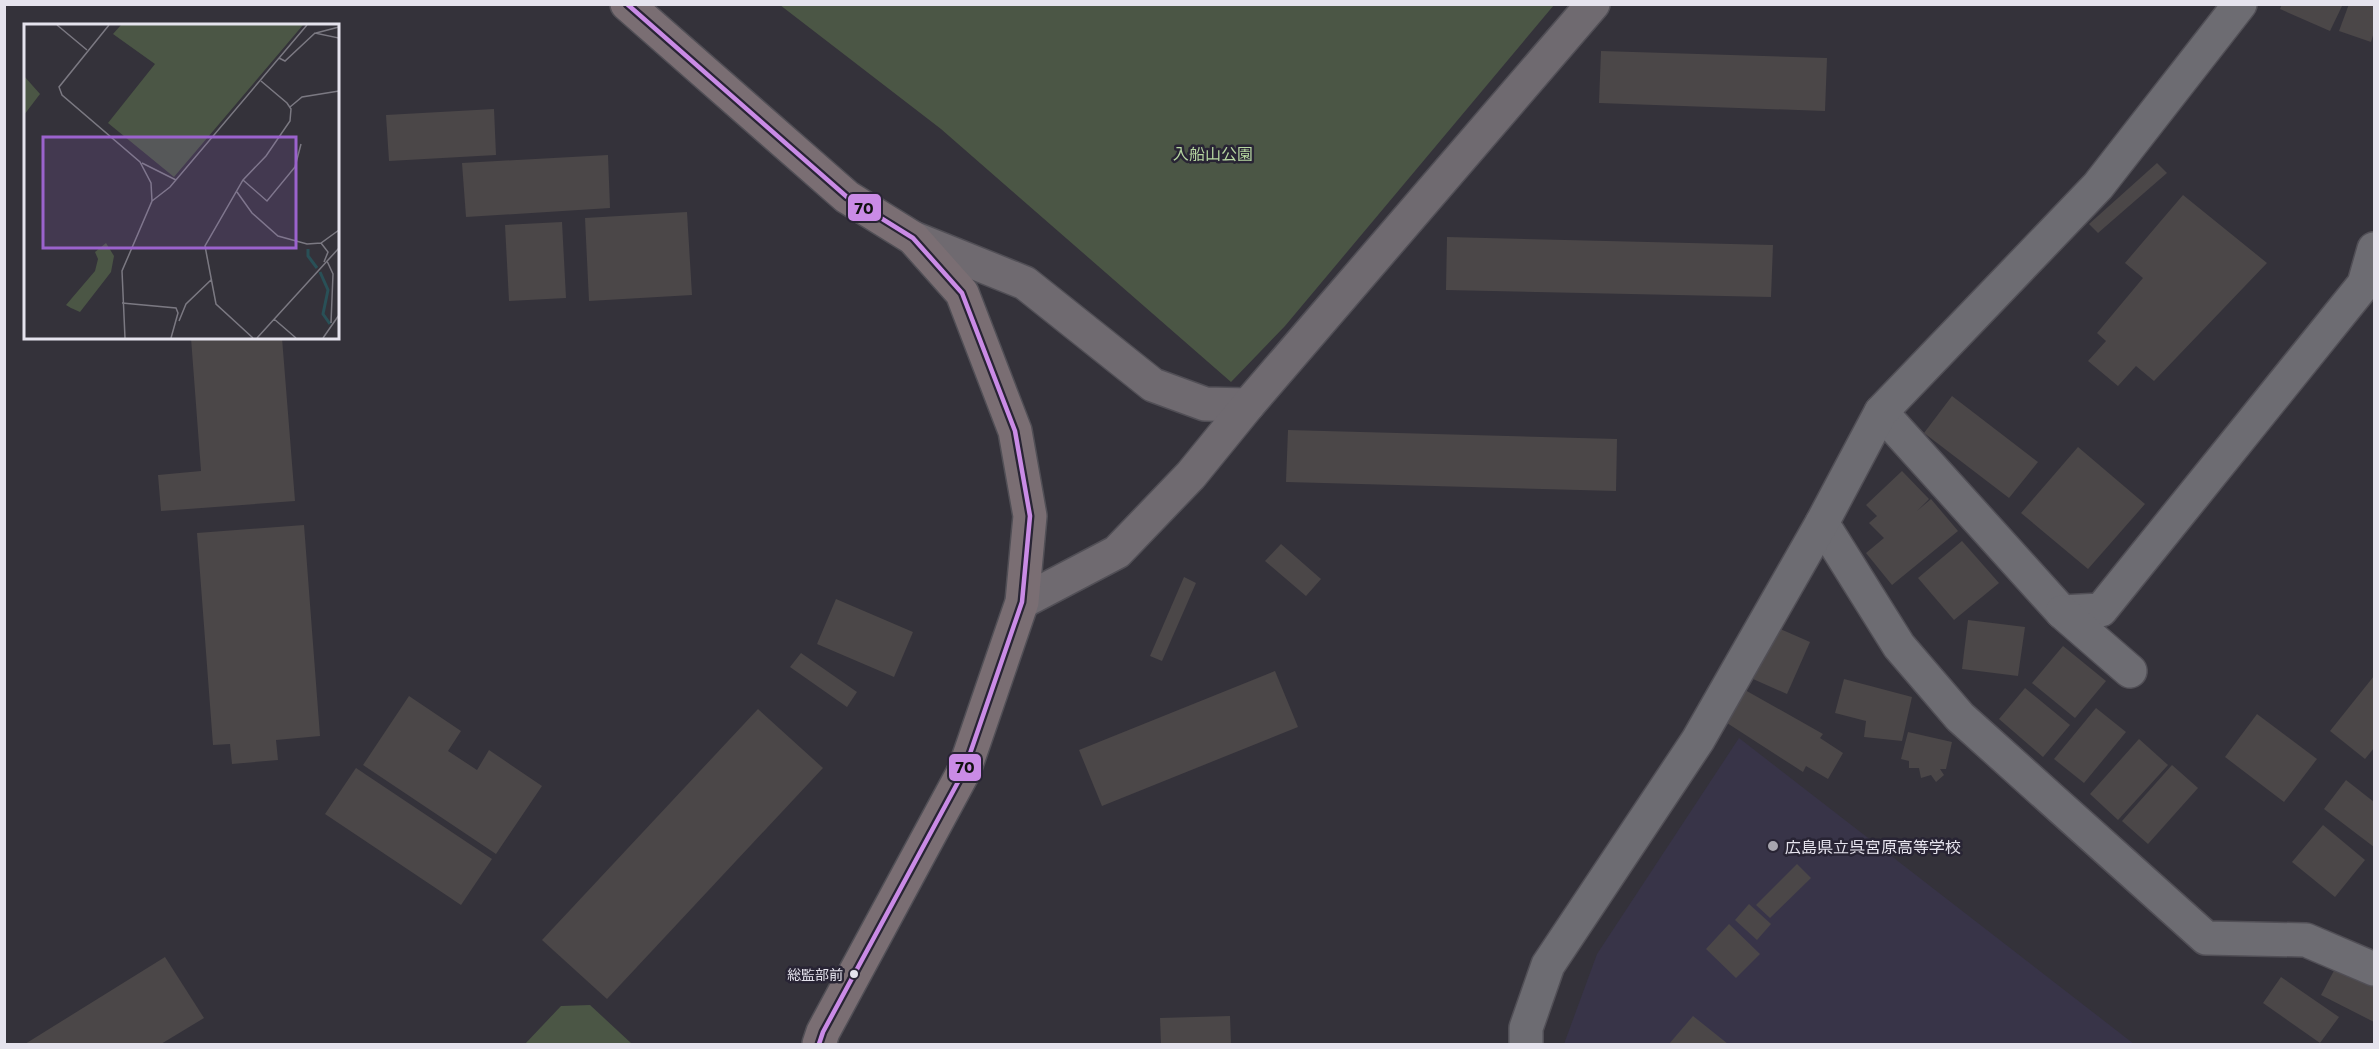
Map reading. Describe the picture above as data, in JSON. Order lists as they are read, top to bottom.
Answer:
{
  "parks": ["入船山公園"],
  "places": ["広島県立呉宮原高等学校", "総監部前"],
  "lines": ["transit line 70"]
}
